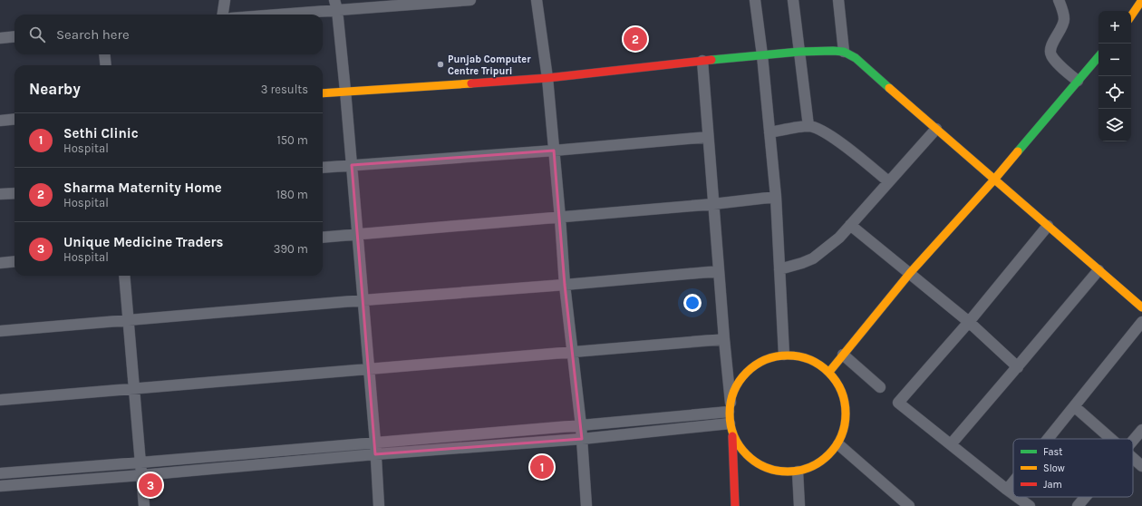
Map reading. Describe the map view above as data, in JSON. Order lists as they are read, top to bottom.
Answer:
{
  "places": ["Punjab Computer Centre Tripuri"],
  "legend": ["Fast", "Slow", "Jam"],
  "page": {
    "map_buttons": ["+", "−"],
    "search": "Search here",
    "pins": ["2", "1", "3"],
    "heading": ["Nearby", "3 results"],
    "list": [
      {
        "mark": "1",
        "name": "Sethi Clinic",
        "note": "Hospital",
        "value": "150 m"
      },
      {
        "mark": "2",
        "name": "Sharma Maternity Home",
        "note": "Hospital",
        "value": "180 m"
      },
      {
        "mark": "3",
        "name": "Unique Medicine Traders",
        "note": "Hospital",
        "value": "390 m"
      }
    ]
  }
}
